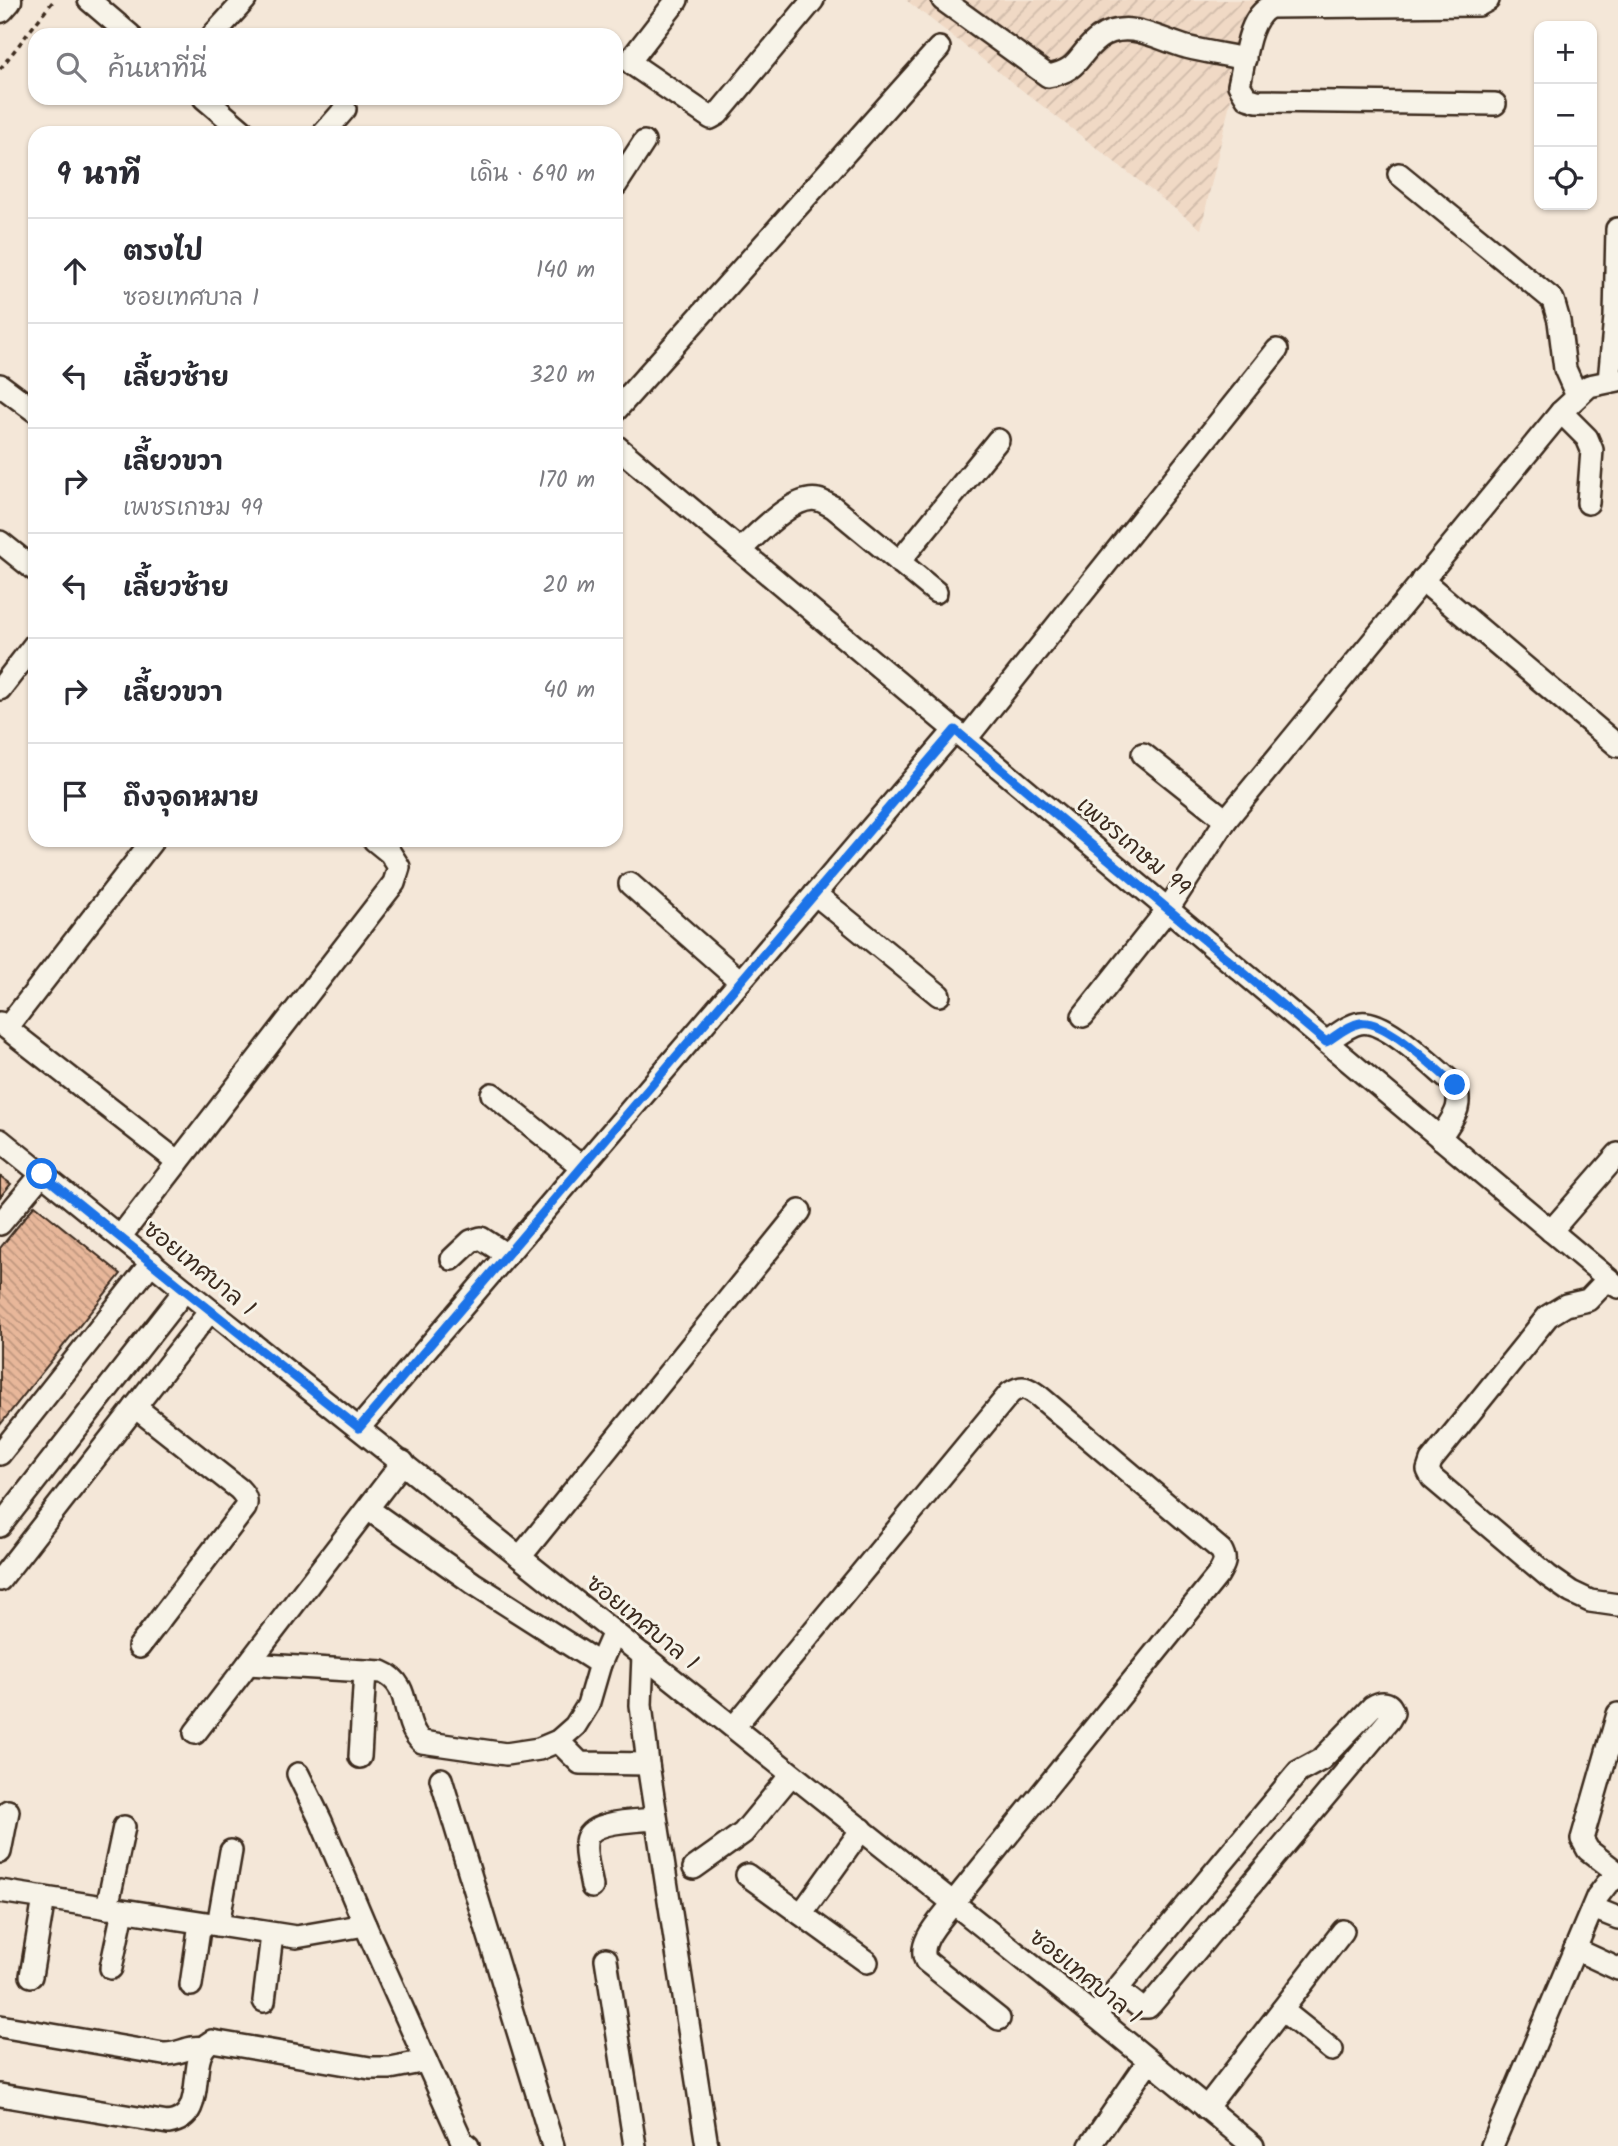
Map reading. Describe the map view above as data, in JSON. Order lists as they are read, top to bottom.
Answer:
{
  "streets": {
    "street": ["เพชรเกษม 99", "ซอยเทศบาล 1"]
  },
  "page": {
    "map_buttons": ["+", "−"],
    "search": "ค้นหาที่นี่",
    "heading": ["9 นาที", "เดิน · 690 m"],
    "list": [
      ["ตรงไป", "ซอยเทศบาล 1", "140 m"],
      ["เลี้ยวซ้าย", "320 m"],
      ["เลี้ยวขวา", "เพชรเกษม 99", "170 m"],
      ["เลี้ยวซ้าย", "20 m"],
      ["เลี้ยวขวา", "40 m"],
      "ถึงจุดหมาย"
    ]
  }
}
